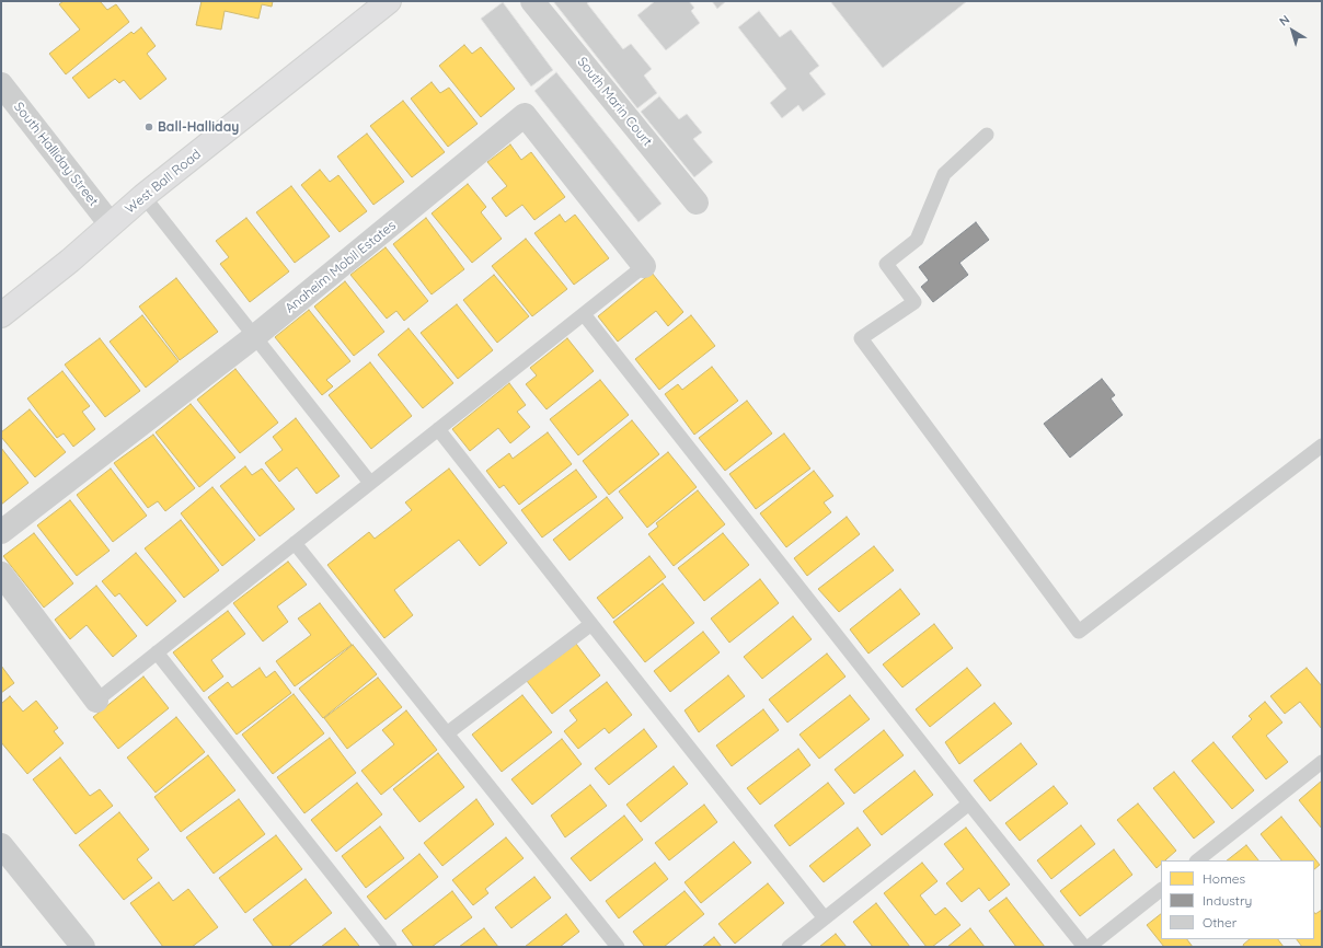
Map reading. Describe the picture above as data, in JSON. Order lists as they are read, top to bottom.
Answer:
{
  "streets": {
    "main road": ["West Ball Road"],
    "street": ["South Marin Court", "South Halliday Street", "Anaheim Mobil Estates"]
  },
  "crossings": [
    ["South Halliday Street", "West Ball Road"]
  ],
  "places": ["Ball-Halliday"],
  "legend": ["Homes", "Industry", "Other"],
  "north": "top left"
}
